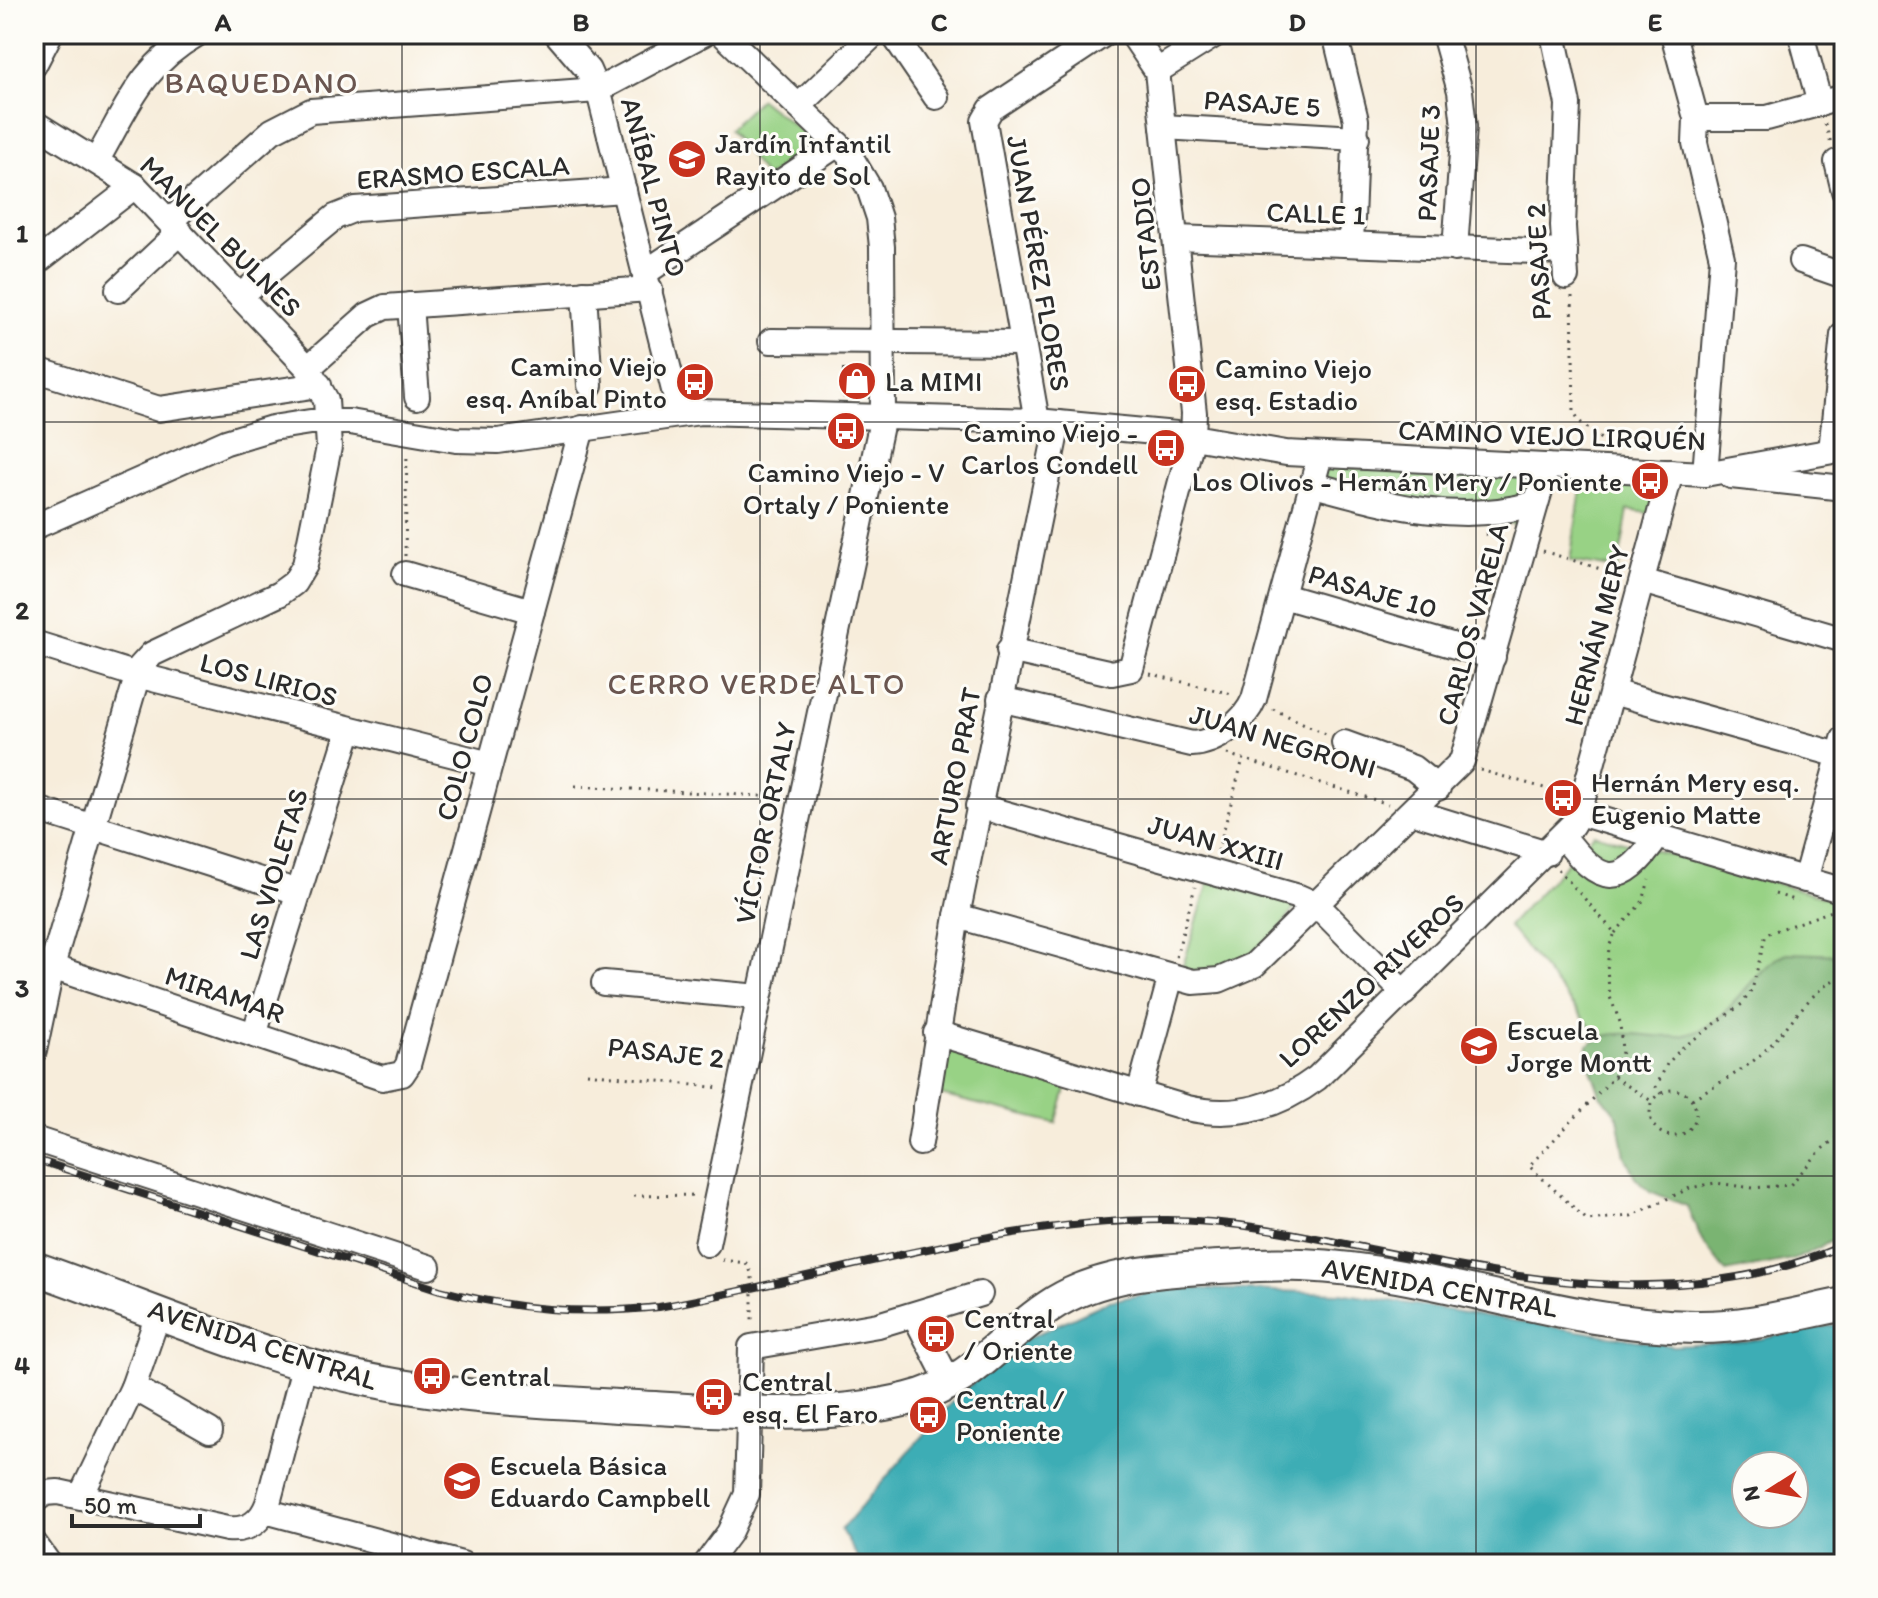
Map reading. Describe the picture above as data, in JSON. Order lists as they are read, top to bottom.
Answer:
{
  "streets": {
    "main road": ["AVENIDA CENTRAL"],
    "street": [
      "PASAJE 5",
      "PASAJE 3",
      "ERASMO ESCALA",
      "ANÍBAL PINTO",
      "CALLE 1",
      "ESTADIO",
      "MANUEL BULNES",
      "PASAJE 2",
      "JUAN PÉREZ FLORES",
      "CAMINO VIEJO LIRQUÉN",
      "PASAJE 10",
      "CARLOS VARELA",
      "HERNÁN MERY",
      "LOS LIRIOS",
      "JUAN NEGRONI",
      "COLO COLO",
      "ARTURO PRAT",
      "VÍCTOR ORTALY",
      "JUAN XXIII",
      "LAS VIOLETAS",
      "LORENZO RIVEROS",
      "MIRAMAR"
    ]
  },
  "crossings": [
    ["PASAJE 5", "ESTADIO"],
    ["PASAJE 3", "CALLE 1"],
    ["ERASMO ESCALA", "ANÍBAL PINTO"],
    ["ERASMO ESCALA", "MANUEL BULNES"],
    ["ANÍBAL PINTO", "CAMINO VIEJO LIRQUÉN"],
    ["CALLE 1", "ESTADIO"],
    ["CALLE 1", "PASAJE 2"],
    ["ESTADIO", "CAMINO VIEJO LIRQUÉN"],
    ["ESTADIO", "ARTURO PRAT"],
    ["MANUEL BULNES", "CAMINO VIEJO LIRQUÉN"],
    ["PASAJE 2", "CAMINO VIEJO LIRQUÉN"],
    ["PASAJE 2", "VÍCTOR ORTALY"],
    ["JUAN PÉREZ FLORES", "CAMINO VIEJO LIRQUÉN"],
    ["JUAN PÉREZ FLORES", "ARTURO PRAT"],
    ["CAMINO VIEJO LIRQUÉN", "CARLOS VARELA"],
    ["CAMINO VIEJO LIRQUÉN", "HERNÁN MERY"],
    ["CAMINO VIEJO LIRQUÉN", "COLO COLO"],
    ["CAMINO VIEJO LIRQUÉN", "ARTURO PRAT"],
    ["CAMINO VIEJO LIRQUÉN", "VÍCTOR ORTALY"],
    ["PASAJE 10", "CARLOS VARELA"],
    ["CARLOS VARELA", "JUAN NEGRONI"],
    ["CARLOS VARELA", "ARTURO PRAT"],
    ["CARLOS VARELA", "JUAN XXIII"],
    ["HERNÁN MERY", "LORENZO RIVEROS"],
    ["LOS LIRIOS", "COLO COLO"],
    ["LOS LIRIOS", "LAS VIOLETAS"],
    ["JUAN NEGRONI", "ARTURO PRAT"],
    ["COLO COLO", "MIRAMAR"],
    ["ARTURO PRAT", "JUAN XXIII"],
    ["ARTURO PRAT", "LORENZO RIVEROS"],
    ["JUAN XXIII", "LORENZO RIVEROS"],
    ["LAS VIOLETAS", "MIRAMAR"]
  ],
  "districts": ["BAQUEDANO", "CERRO VERDE ALTO"],
  "places": {
    "school or university": ["Jardín Infantil Rayito de Sol", "Escuela Jorge Montt", "Escuela Básica Eduardo Campbell"],
    "shop": ["La MIMI"],
    "bus stop": [
      "Camino Viejo esq. Aníbal Pinto",
      "Camino Viejo esq. Estadio",
      "Camino Viejo - V Ortaly / Poniente",
      "Camino Viejo - Carlos Condell",
      "Los Olivos - Hernán Mery / Poniente",
      "Hernán Mery esq. Eugenio Matte",
      "Central / Oriente",
      "Central",
      "Central esq. El Faro",
      "Central / Poniente"
    ]
  },
  "scale_bar": "50 m",
  "north": "left",
  "grid": {
    "columns": [
      "A",
      "B",
      "C",
      "D",
      "E"
    ],
    "rows": [
      "1",
      "2",
      "3",
      "4"
    ]
  }
}
